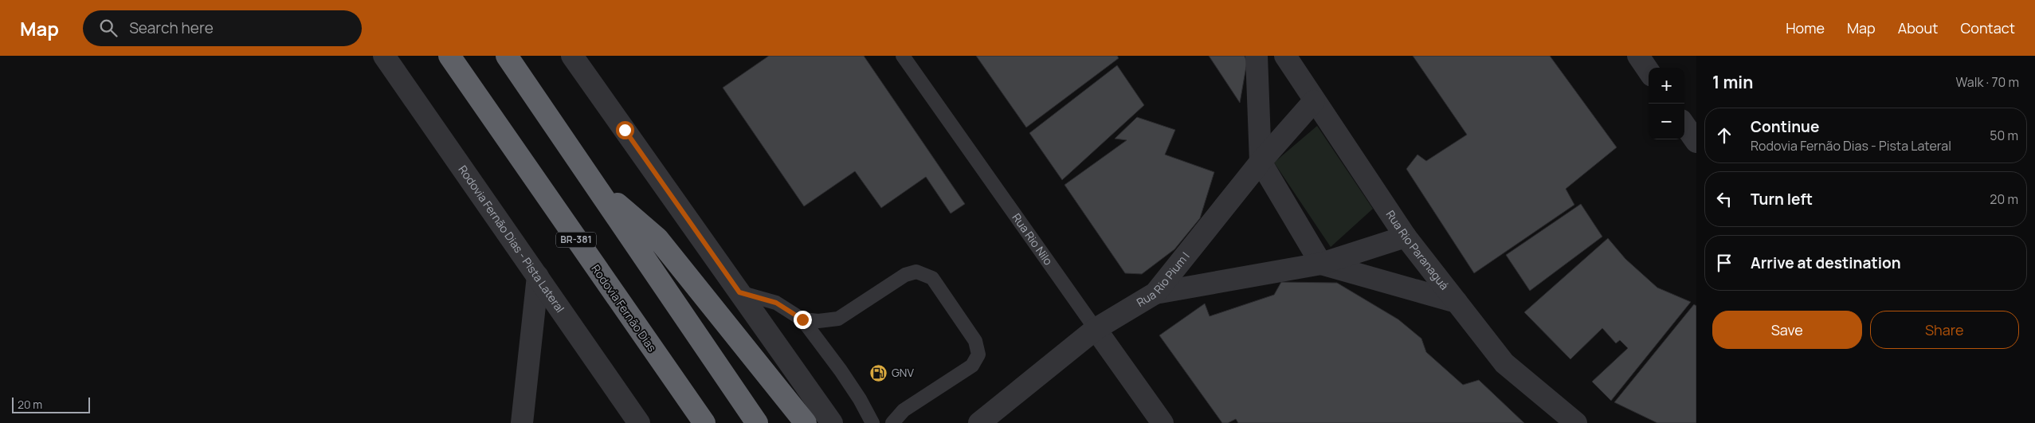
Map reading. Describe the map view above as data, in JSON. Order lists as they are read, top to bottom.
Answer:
{
  "streets": {
    "highway": ["BR-381", "Rodovia Fernão Dias"],
    "street": [
      "Rodovia Fernão Dias - Pista Lateral",
      "Rua Rio Nilo",
      "Rua Rio Paranaguá",
      "Rua Rio Pium I"
    ]
  },
  "crossings": [
    ["Rua Rio Nilo", "Rua Rio Pium I"],
    ["Rua Rio Paranaguá", "Rua Rio Pium I"]
  ],
  "places": {
    "fuel station": ["GNV"]
  },
  "scale_bar": "20 m",
  "page": {
    "header": "Map",
    "search": "Search here",
    "nav": [
      "Home",
      "Map",
      "About",
      "Contact"
    ],
    "heading": ["1 min", "Walk · 70 m"],
    "map_buttons": ["+", "−"],
    "list": [
      ["Continue", "Rodovia Fernão Dias - Pista Lateral", "50 m"],
      ["Turn left", "20 m"],
      "Arrive at destination"
    ],
    "buttons": ["Save", "Share"],
    "scale": "20 m"
  }
}
